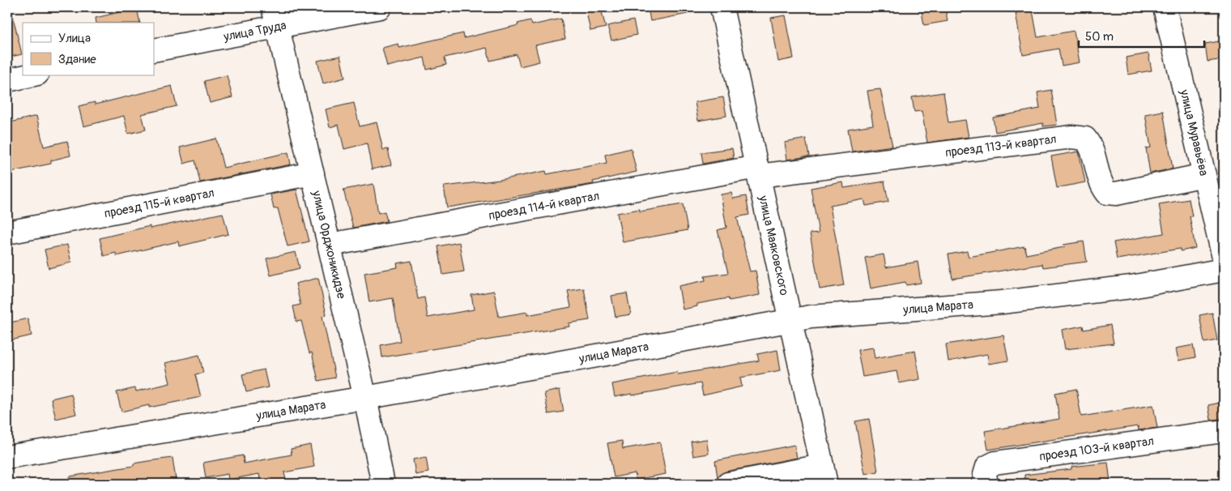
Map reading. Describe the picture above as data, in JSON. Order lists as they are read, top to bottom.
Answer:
{
  "streets": {
    "street": [
      "улица Труда",
      "улица Муравьёва",
      "проезд 113-й квартал",
      "проезд 115-й квартал",
      "проезд 114-й квартал",
      "улица Орджоникидзе",
      "улица Маяковского",
      "улица Марата",
      "проезд 103-й квартал"
    ]
  },
  "crossings": [
    ["улица Труда", "улица Орджоникидзе"],
    ["улица Муравьёва", "проезд 113-й квартал"],
    ["проезд 113-й квартал", "проезд 114-й квартал"],
    ["проезд 113-й квартал", "улица Маяковского"],
    ["проезд 115-й квартал", "улица Орджоникидзе"],
    ["проезд 114-й квартал", "улица Орджоникидзе"],
    ["проезд 114-й квартал", "улица Маяковского"],
    ["улица Орджоникидзе", "улица Марата"],
    ["улица Маяковского", "улица Марата"]
  ],
  "legend": ["Улица", "Здание"],
  "scale_bar": "50 m"
}
